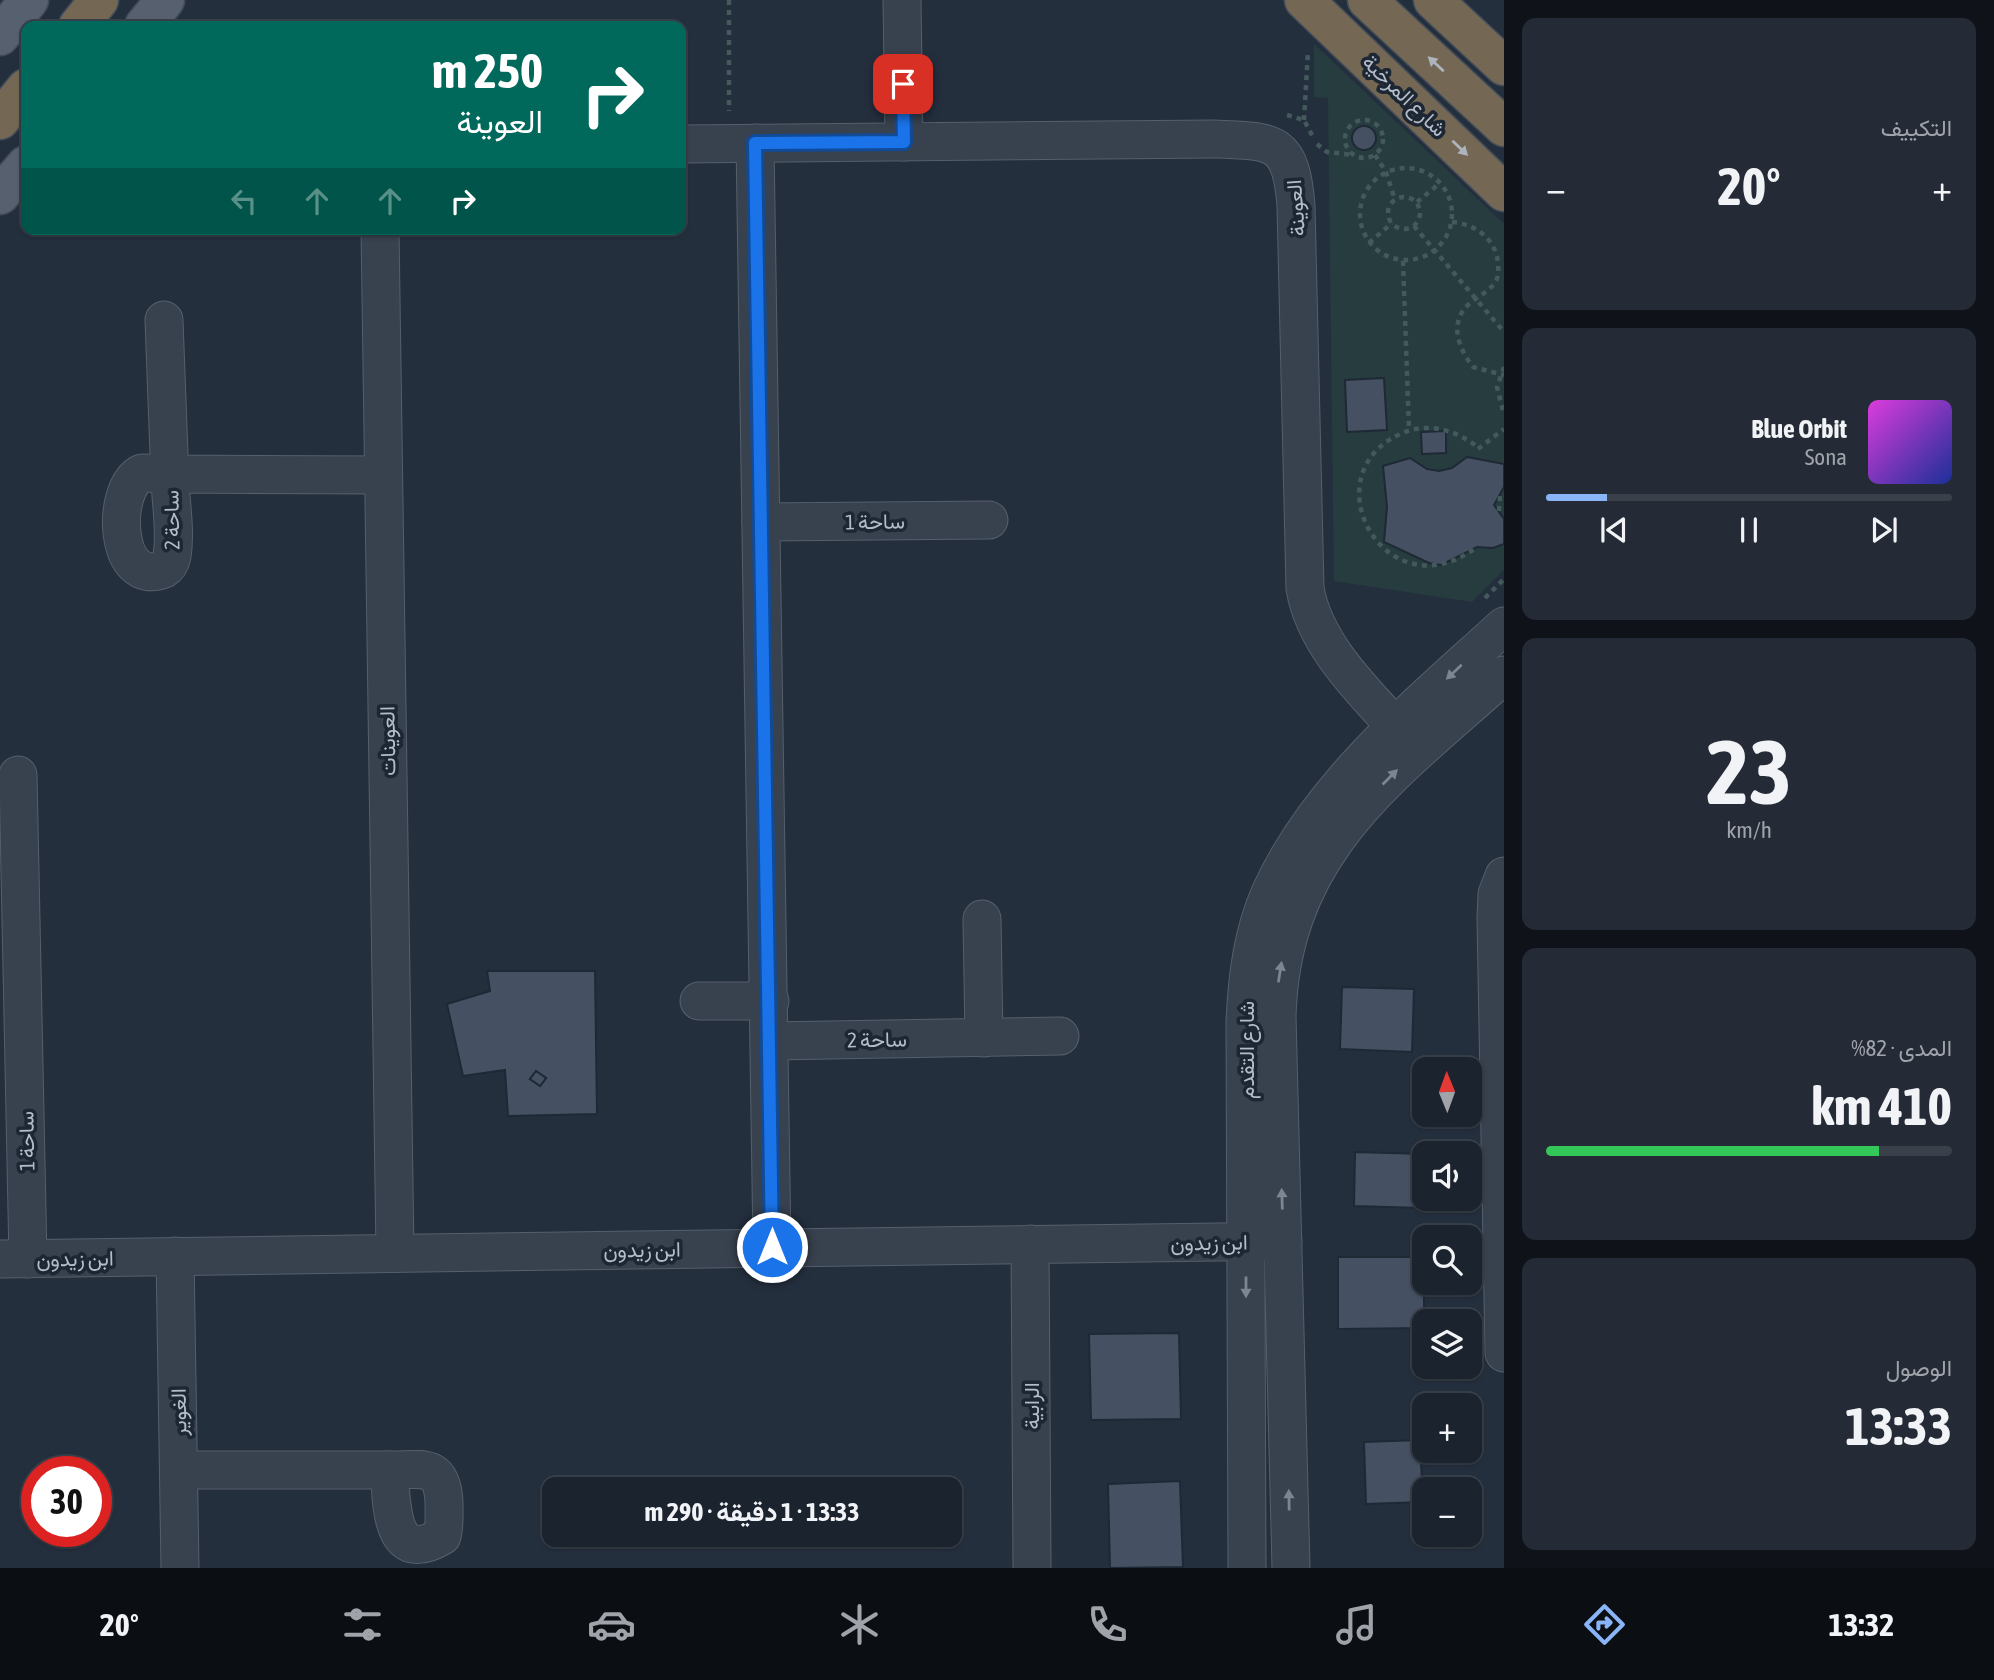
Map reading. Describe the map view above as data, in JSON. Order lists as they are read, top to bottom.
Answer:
{
  "streets": {
    "highway": ["شارع المرخية"],
    "street": [
      "العوينة",
      "ساحة 2",
      "ساحة 1",
      "العوينات",
      "شارع التقدم",
      "ابن زيدون",
      "الرابية",
      "الغوير"
    ]
  },
  "crossings": [
    ["العوينة", "شارع التقدم"],
    ["ساحة 2", "العوينات"],
    ["ساحة 1", "ابن زيدون"],
    ["العوينات", "ابن زيدون"],
    ["شارع التقدم", "ابن زيدون"],
    ["ابن زيدون", "الرابية"],
    ["ابن زيدون", "الغوير"]
  ],
  "north": "top",
  "page": {
    "tile": [
      "التكييف",
      ["23", "km/h"],
      ["المدى · 82%", "410 km"],
      ["الوصول", "13:33"]
    ],
    "turn": ["250 m", "العوينة"],
    "heat": ["−", "20°", "+"],
    "song": ["Blue Orbit", "Sona"],
    "map_buttons": ["+", "−"],
    "limit": "30",
    "trip": "13:33 · 1 دقيقة · 290 m",
    "tabs": ["13:32", "20°"]
  }
}
